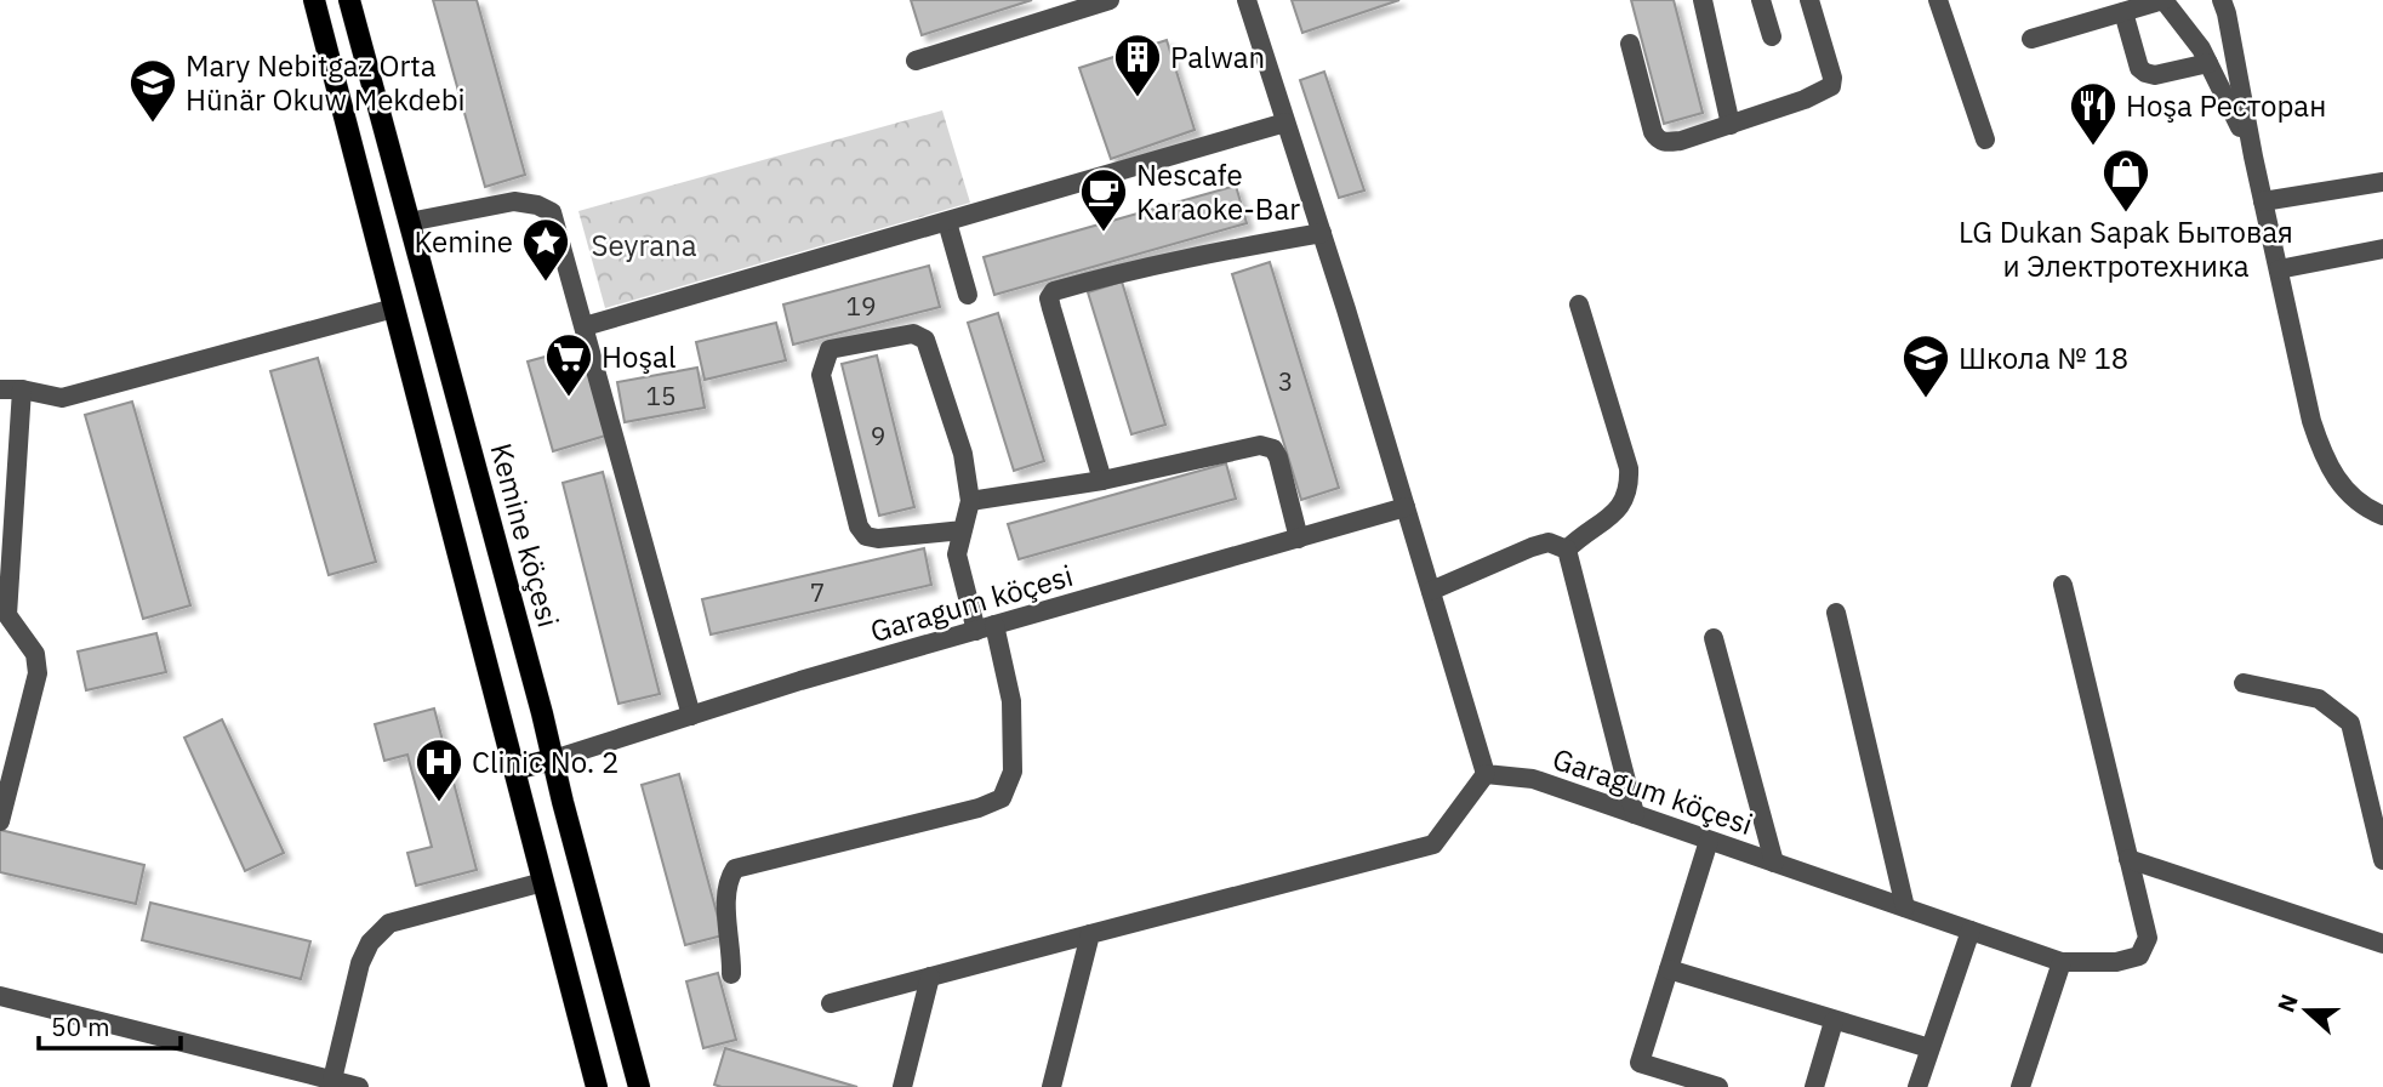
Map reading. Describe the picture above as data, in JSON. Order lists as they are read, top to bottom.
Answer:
{
  "streets": {
    "main road": ["Kemine köçesi"],
    "street": ["Garagum köçesi"]
  },
  "crossings": [
    ["Kemine köçesi", "Garagum köçesi"]
  ],
  "parks": ["Seyrana"],
  "places": {
    "building": ["Palwan"],
    "school or university": ["Mary Nebitgaz Orta Hünär Okuw Mekdebi", "Школа № 18"],
    "restaurant": ["Hoşa Ресторан"],
    "shop": ["LG Dukan Sapak Бытовая и Электротехника"],
    "cafe": ["Nescafe Karaoke-Bar"],
    "place": ["Kemine"],
    "supermarket": ["Hoşal"],
    "hospital": ["Clinic No. 2"]
  },
  "house_numbers": [
    "19",
    "3",
    "15",
    "9",
    "7"
  ],
  "scale_bar": "50 m",
  "north": "left"
}
